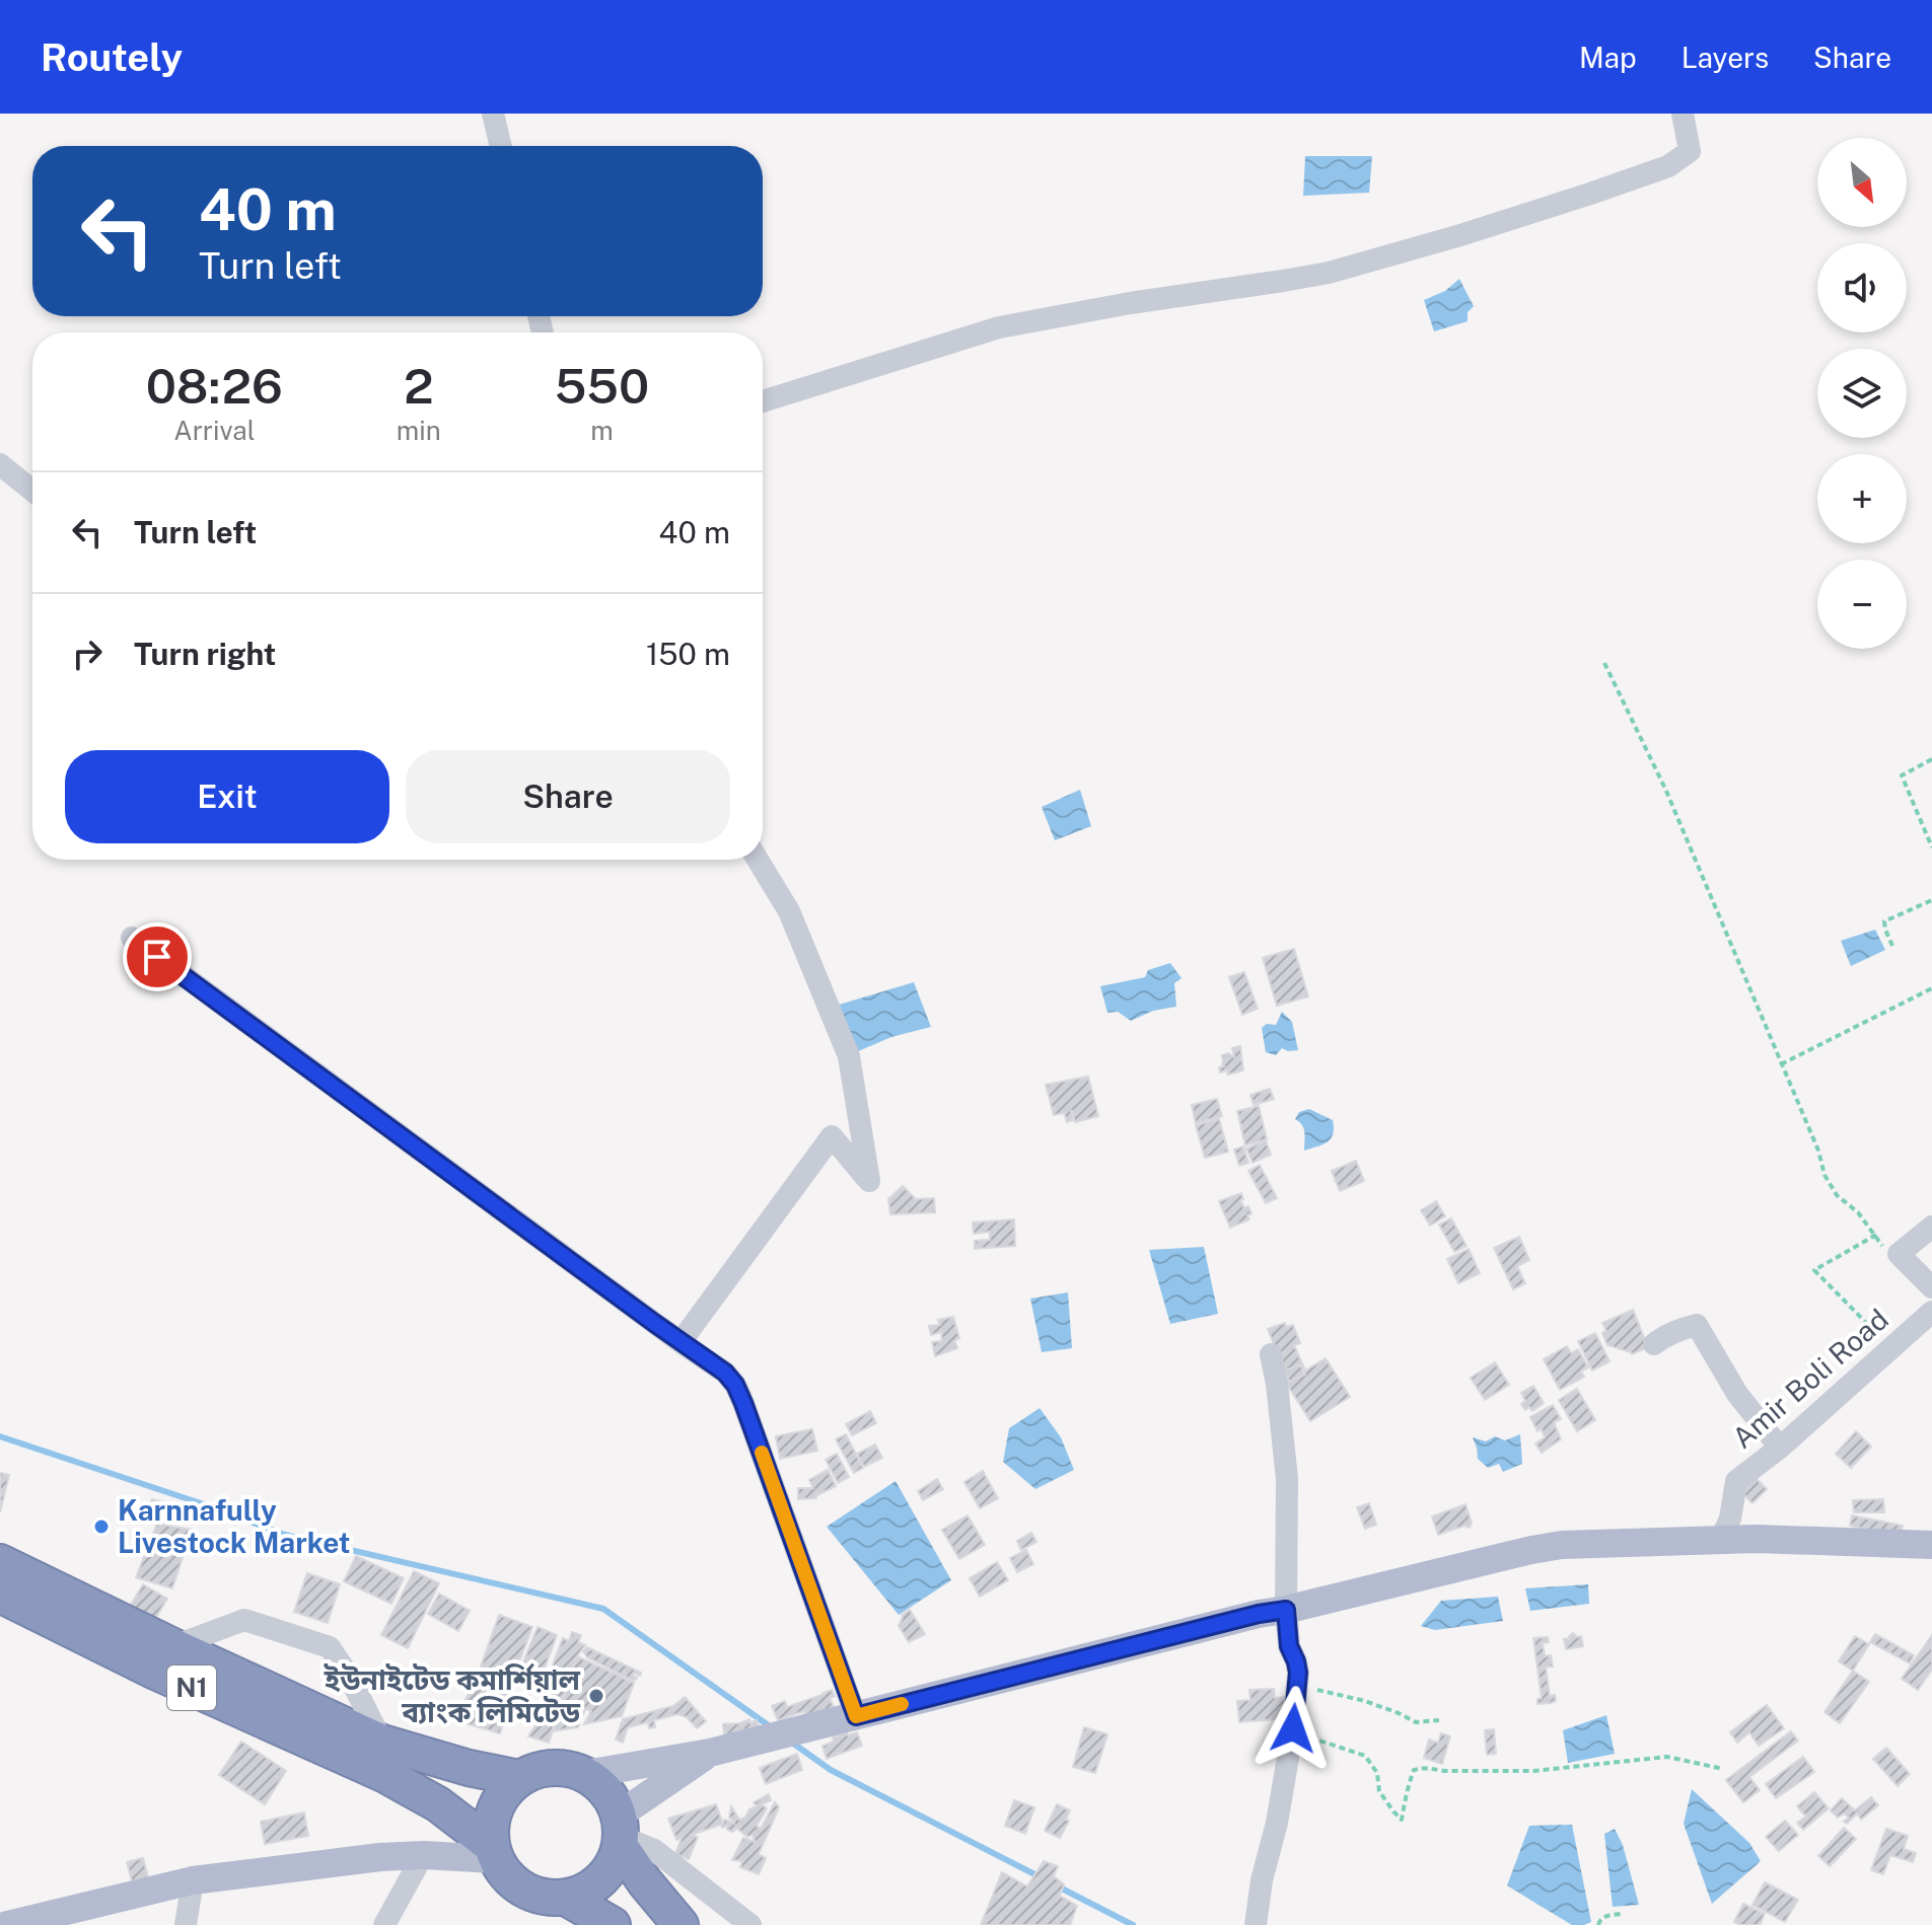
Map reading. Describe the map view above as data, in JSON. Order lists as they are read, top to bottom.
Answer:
{
  "streets": {
    "highway": ["N1"],
    "street": ["Amir Boli Road"]
  },
  "places": ["Karnnafully Livestock Market", "ইউনাইটেড কমার্শিয়াল ব্যাংক লিমিটেড"],
  "north": "bottom right",
  "page": {
    "header": "Routely",
    "nav": ["Map", "Layers", "Share"],
    "map_buttons": ["+", "−"],
    "turn": ["40 m", "Turn left"],
    "eta": [
      "08:26",
      "Arrival",
      "2",
      "min",
      "550",
      "m"
    ],
    "list": [
      {
        "name": "Turn left",
        "value": "40 m"
      },
      {
        "name": "Turn right",
        "value": "150 m"
      }
    ],
    "buttons": ["Exit", "Share"]
  }
}
